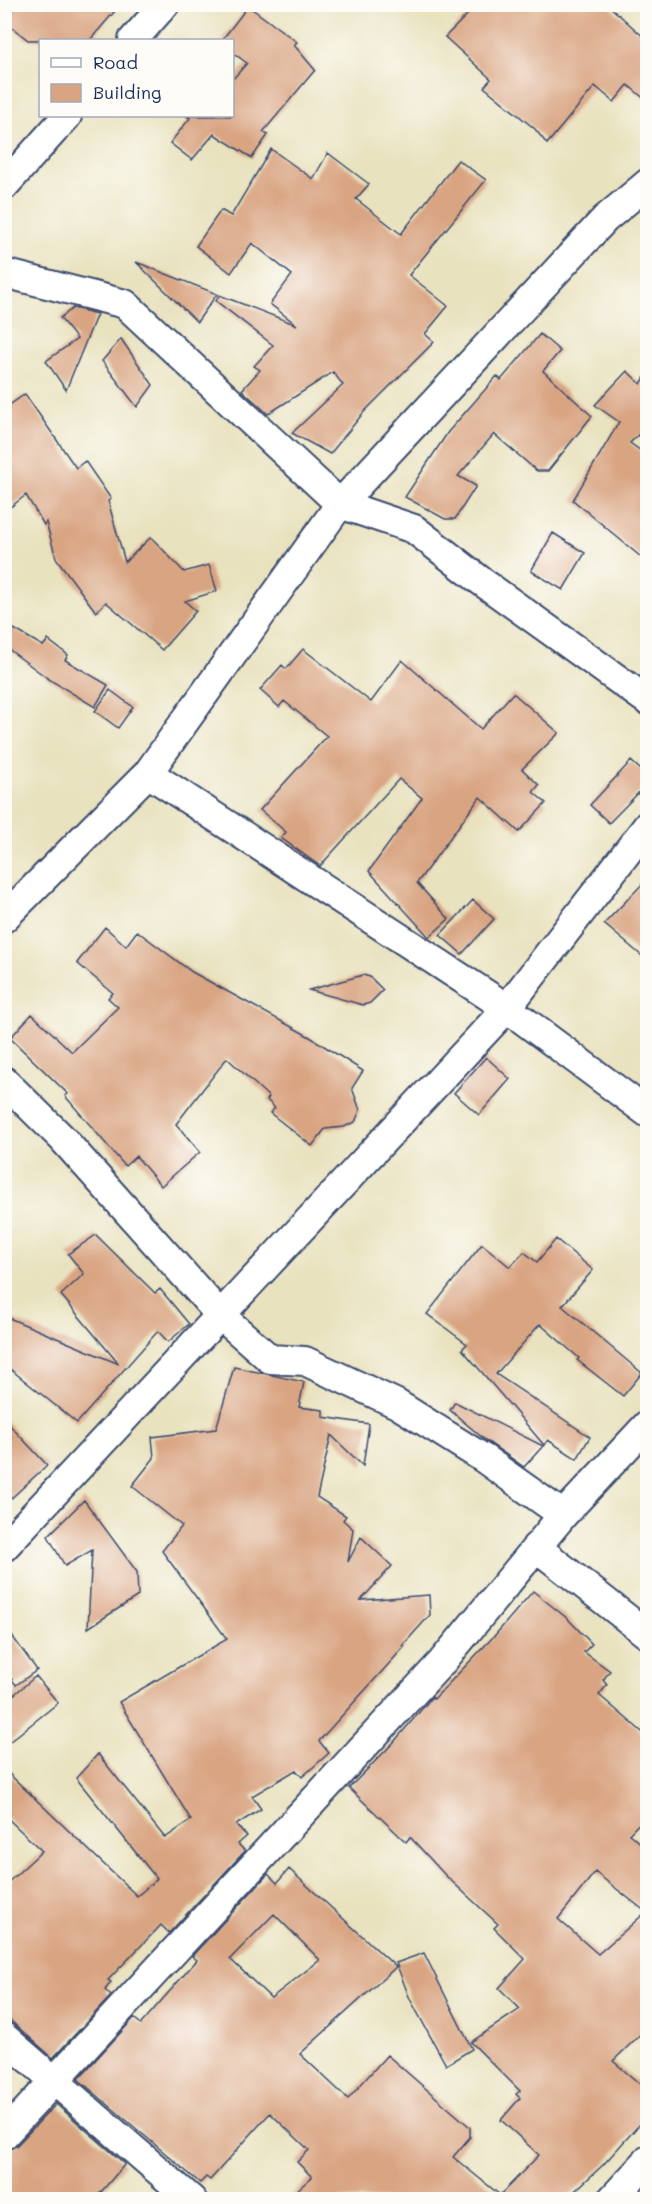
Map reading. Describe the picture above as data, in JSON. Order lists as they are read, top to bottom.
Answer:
{
  "legend": ["Road", "Building"]
}
